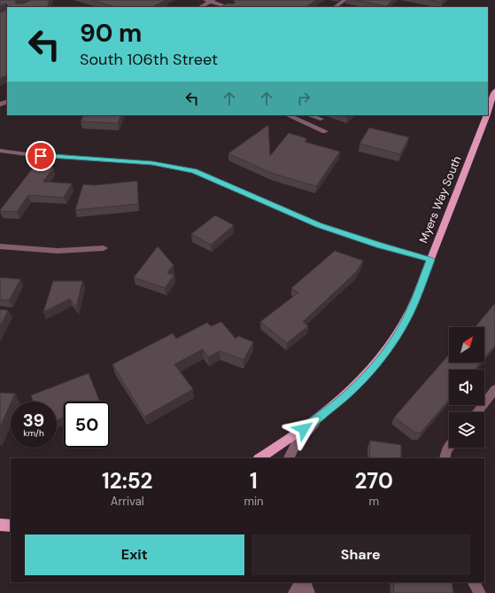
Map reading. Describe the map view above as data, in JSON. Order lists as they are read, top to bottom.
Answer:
{
  "streets": {
    "main road": ["Myers Way South"]
  },
  "north": "top right",
  "page": {
    "turn": ["90 m", "South 106th Street"],
    "speed": "39 km/h",
    "limit": "50",
    "eta": [
      "12:52",
      "Arrival",
      "1",
      "min",
      "270",
      "m"
    ],
    "buttons": ["Exit", "Share"]
  }
}
